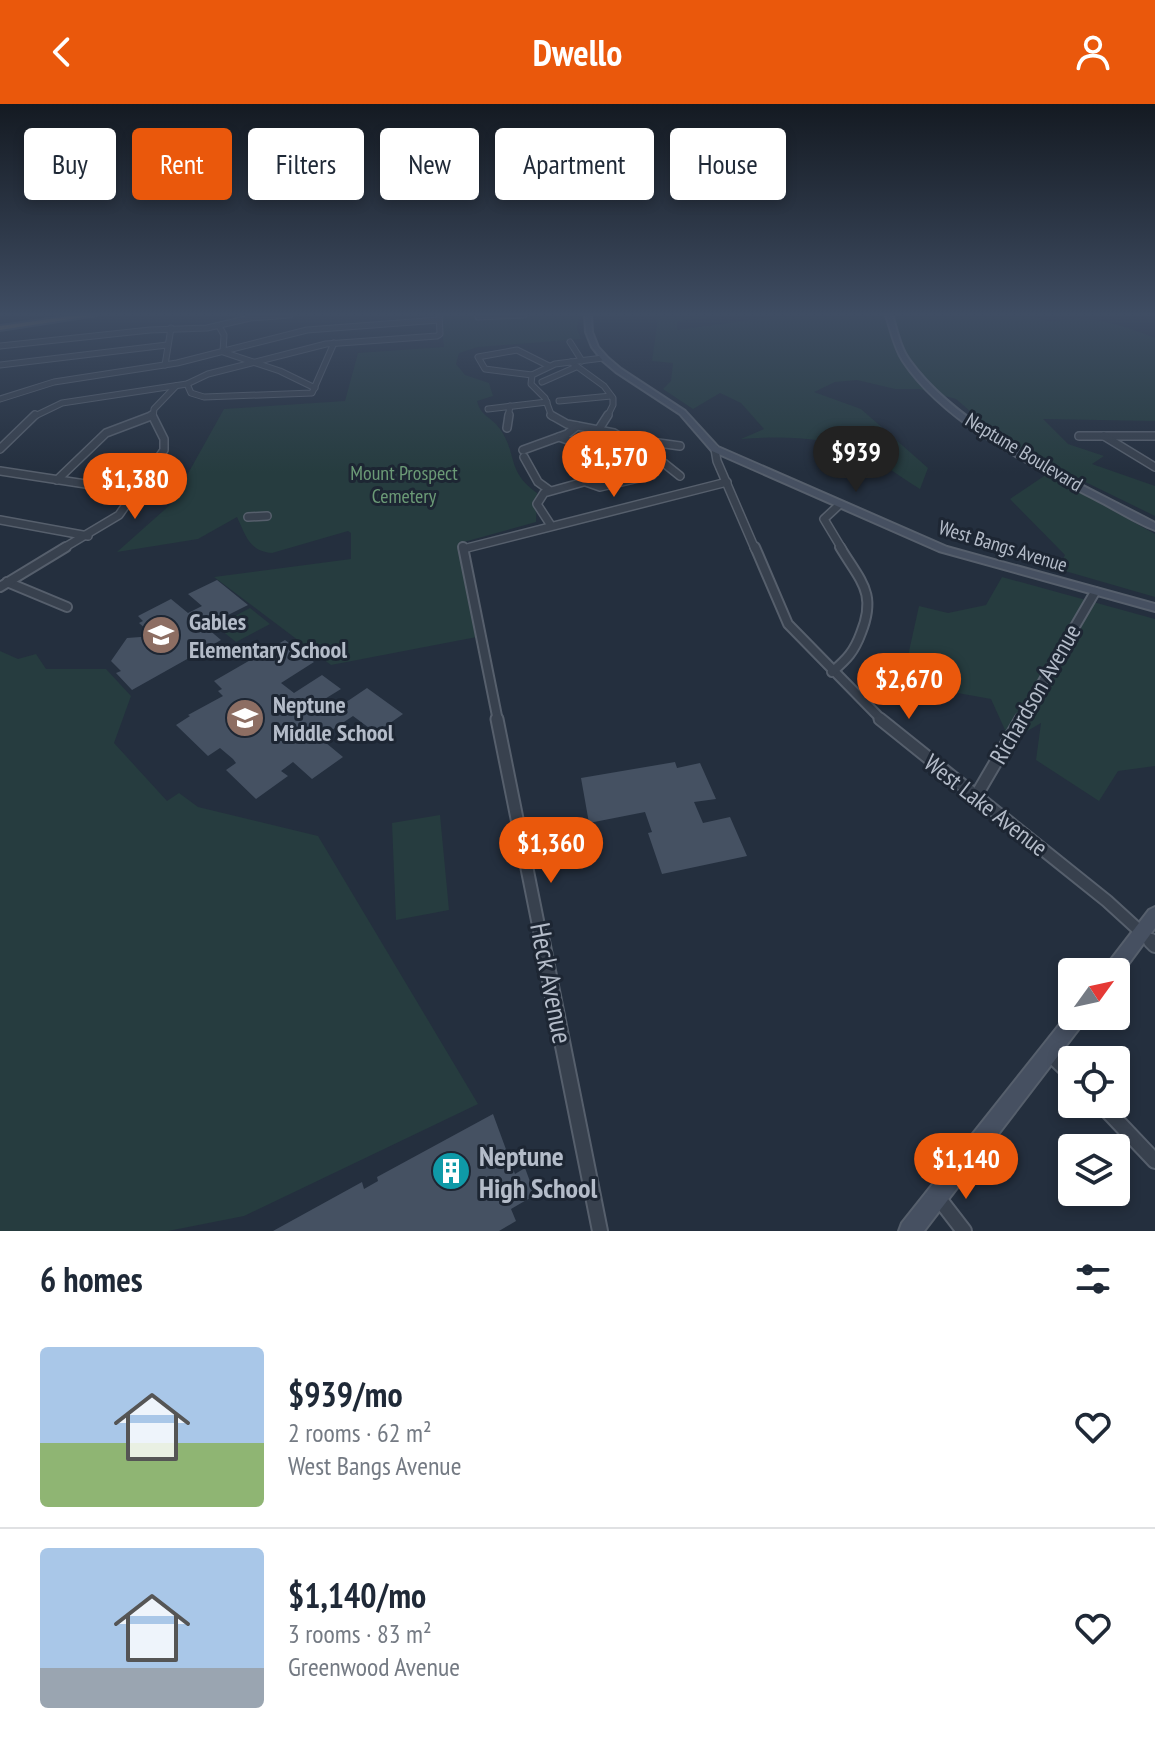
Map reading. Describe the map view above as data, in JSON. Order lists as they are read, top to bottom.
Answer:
{
  "streets": {
    "street": [
      "Neptune Boulevard",
      "West Bangs Avenue",
      "Richardson Avenue",
      "West Lake Avenue",
      "Heck Avenue"
    ]
  },
  "crossings": [
    ["West Bangs Avenue", "Richardson Avenue"],
    ["West Bangs Avenue", "West Lake Avenue"],
    ["Richardson Avenue", "West Lake Avenue"]
  ],
  "parks": ["Mount Prospect Cemetery"],
  "places": {
    "school or university": ["Gables Elementary School", "Neptune Middle School"],
    "building": ["Neptune High School"]
  },
  "north": "top right",
  "page": {
    "header": "Dwello",
    "chip": [
      "Buy",
      "Rent",
      "Filters",
      "New",
      "Apartment",
      "House"
    ],
    "price": [
      "$939",
      "$1,570",
      "$1,380",
      "$2,670",
      "$1,360",
      "$1,140"
    ],
    "heading": "6 homes",
    "list": [
      {
        "name": "$939/mo",
        "note": "2 rooms · 62 m² · West Bangs Avenue"
      },
      {
        "name": "$1,140/mo",
        "note": "3 rooms · 83 m² · Greenwood Avenue"
      }
    ]
  }
}
